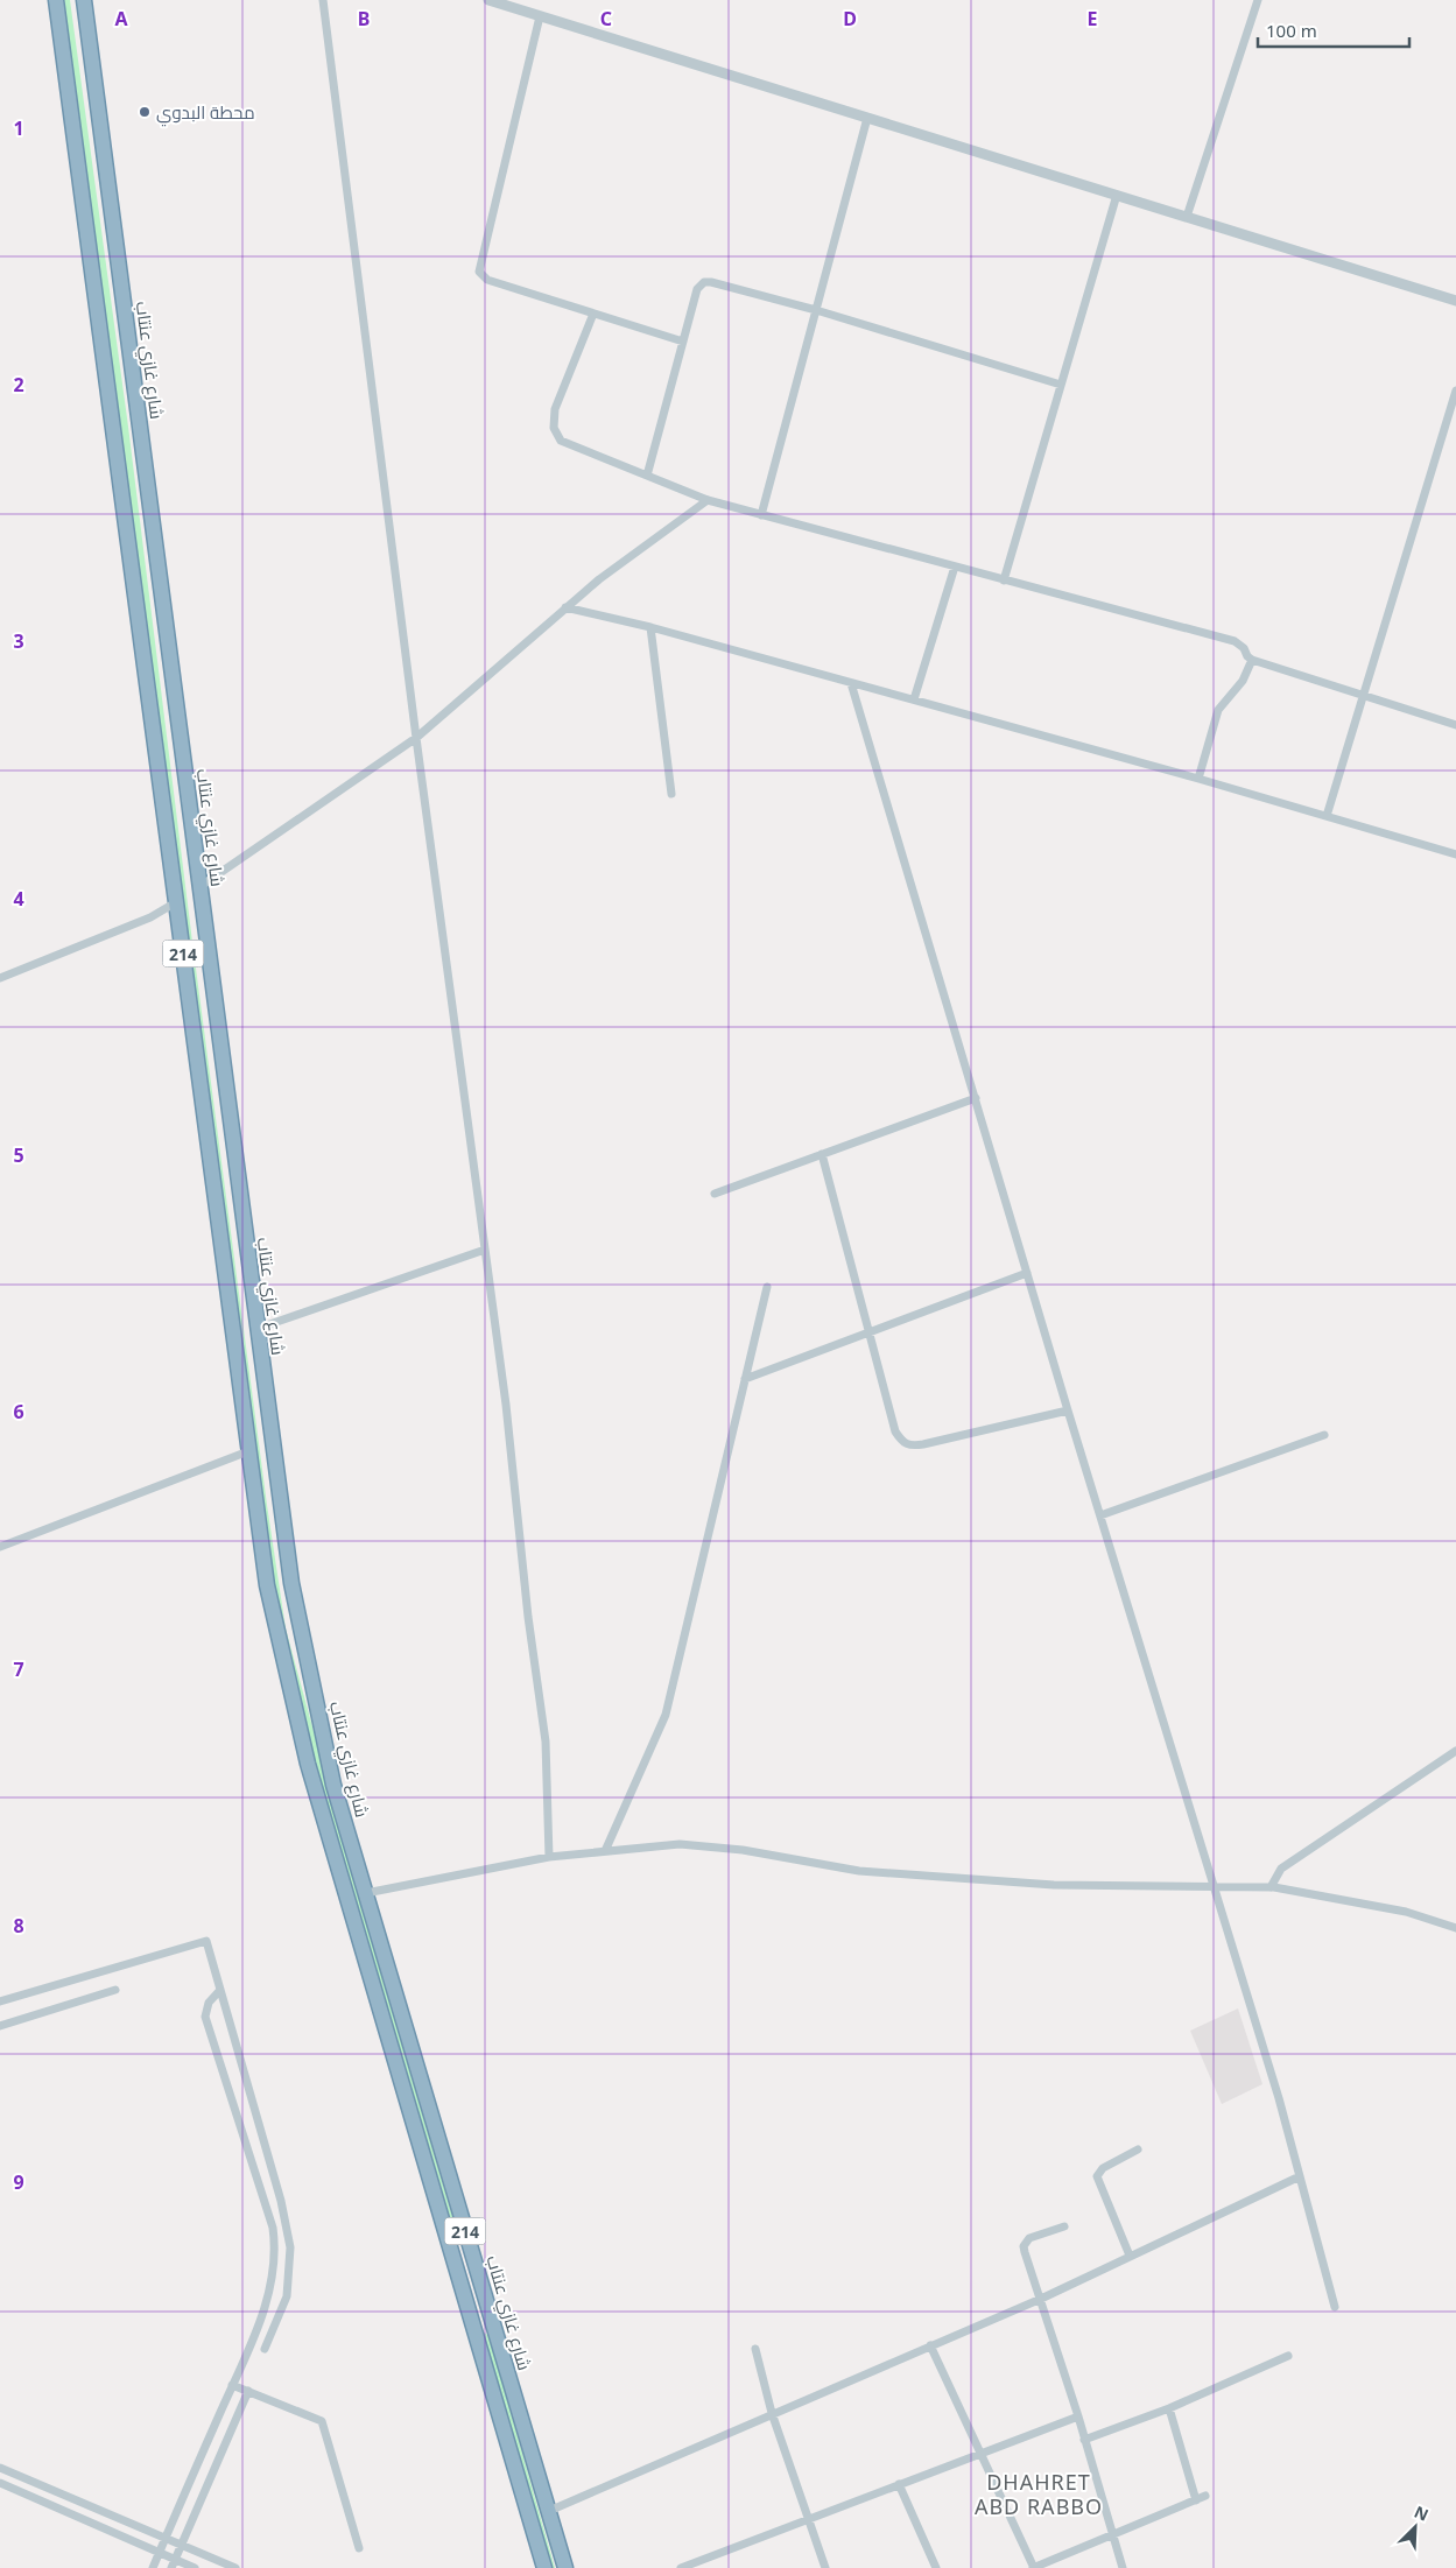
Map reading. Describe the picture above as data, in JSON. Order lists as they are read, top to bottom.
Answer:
{
  "streets": {
    "highway": ["شارع غازي عنتاب", "214"]
  },
  "districts": ["DHAHRET ABD RABBO"],
  "places": ["محطة البدوي"],
  "scale_bar": "100 m",
  "north": "top right",
  "grid": {
    "columns": [
      "A",
      "B",
      "C",
      "D",
      "E"
    ],
    "rows": [
      "1",
      "2",
      "3",
      "4",
      "5",
      "6",
      "7",
      "8",
      "9"
    ]
  }
}
